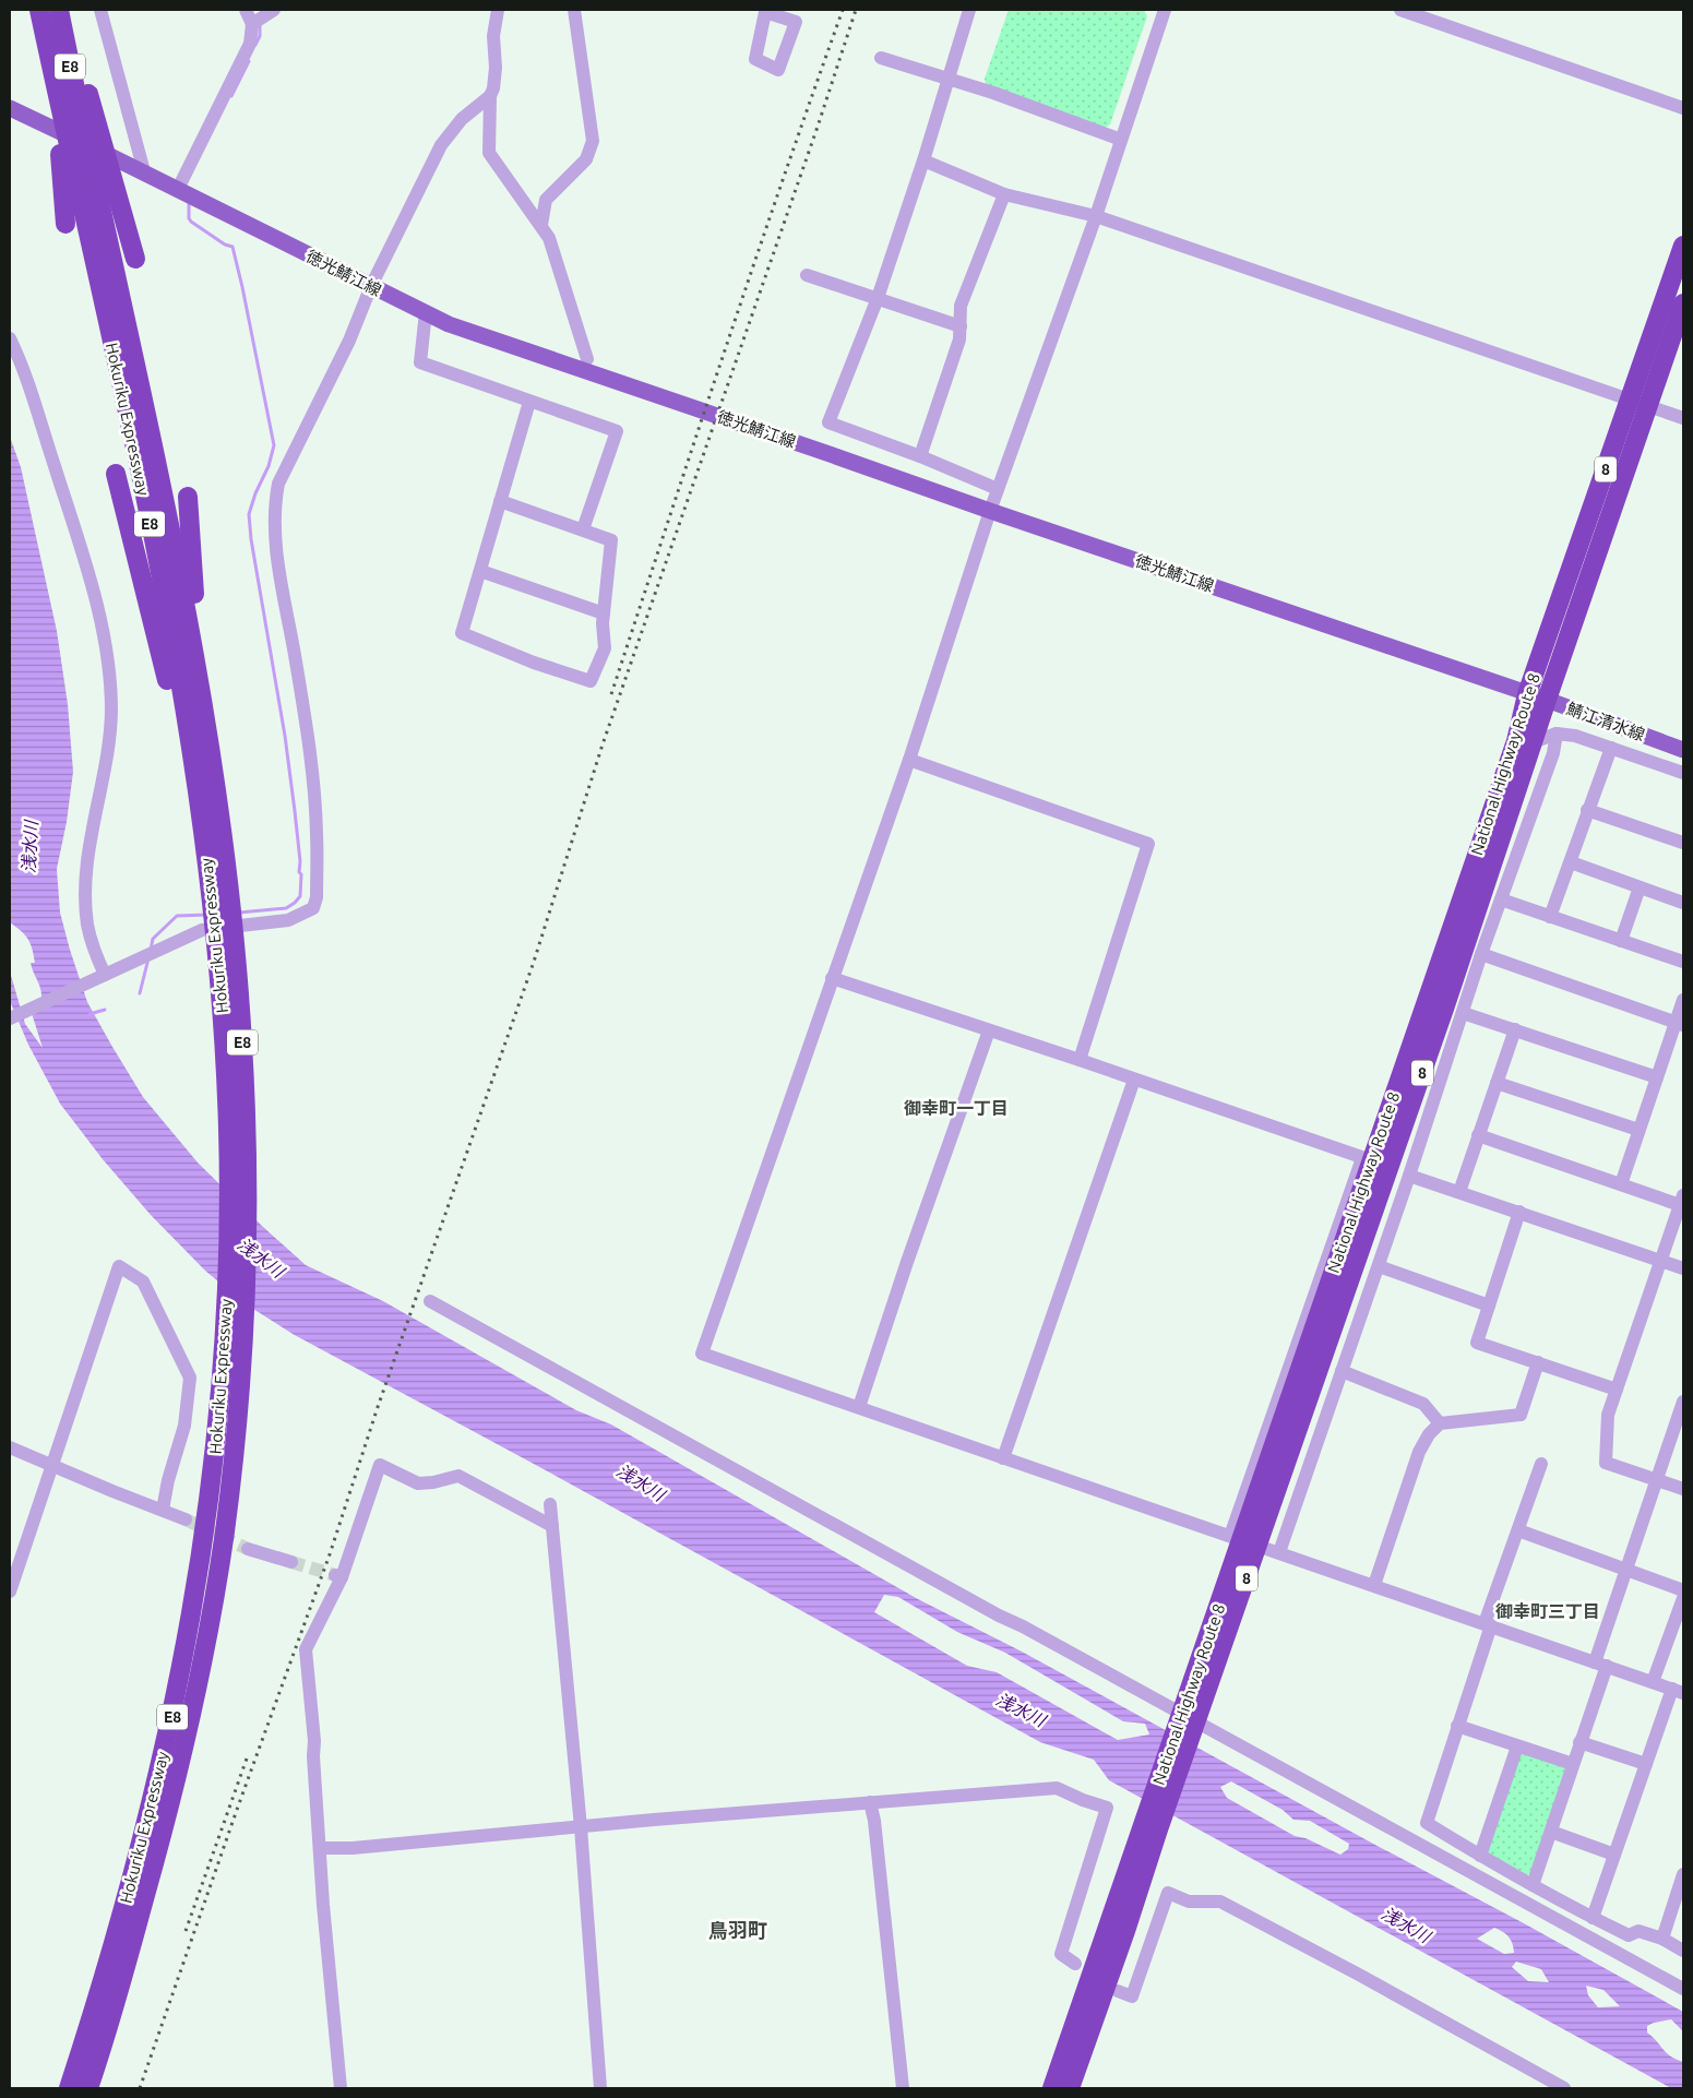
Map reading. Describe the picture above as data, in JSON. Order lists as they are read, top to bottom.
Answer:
{
  "streets": {
    "highway": [
      "E8",
      "Hokuriku Expressway",
      "8",
      "National Highway Route 8"
    ],
    "main road": ["徳光鯖江線", "鯖江清水線"]
  },
  "crossings": [
    ["徳光鯖江線", "鯖江清水線"],
    ["徳光鯖江線", "National Highway Route 8"],
    ["鯖江清水線", "National Highway Route 8"]
  ],
  "districts": ["御幸町一丁目", "御幸町三丁目", "鳥羽町"],
  "water": ["浅水川"]
}
